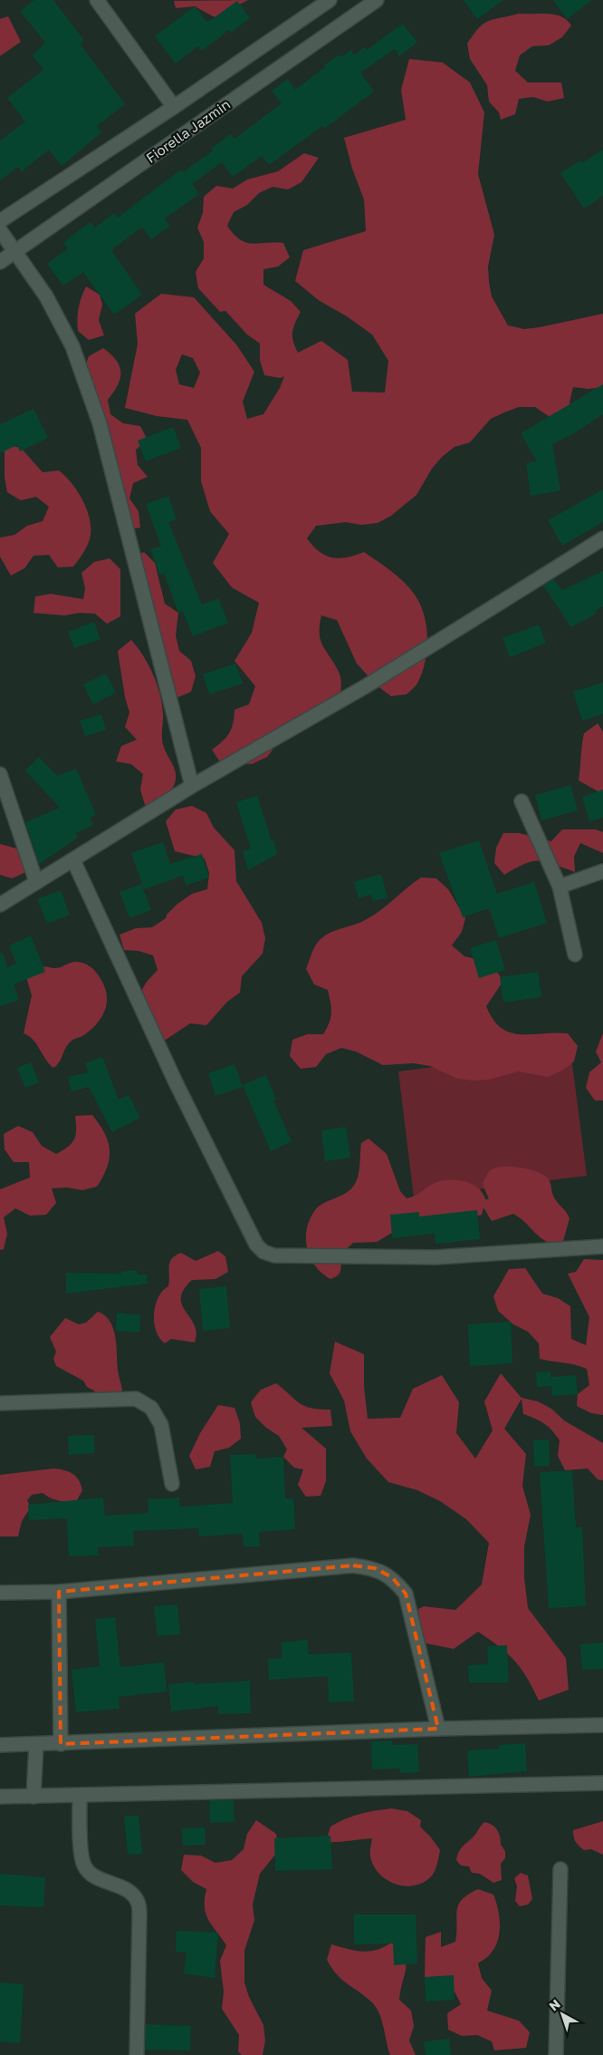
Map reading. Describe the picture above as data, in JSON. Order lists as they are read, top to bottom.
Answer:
{
  "streets": {
    "street": ["Fiorella Jazmin"]
  },
  "north": "top left"
}
